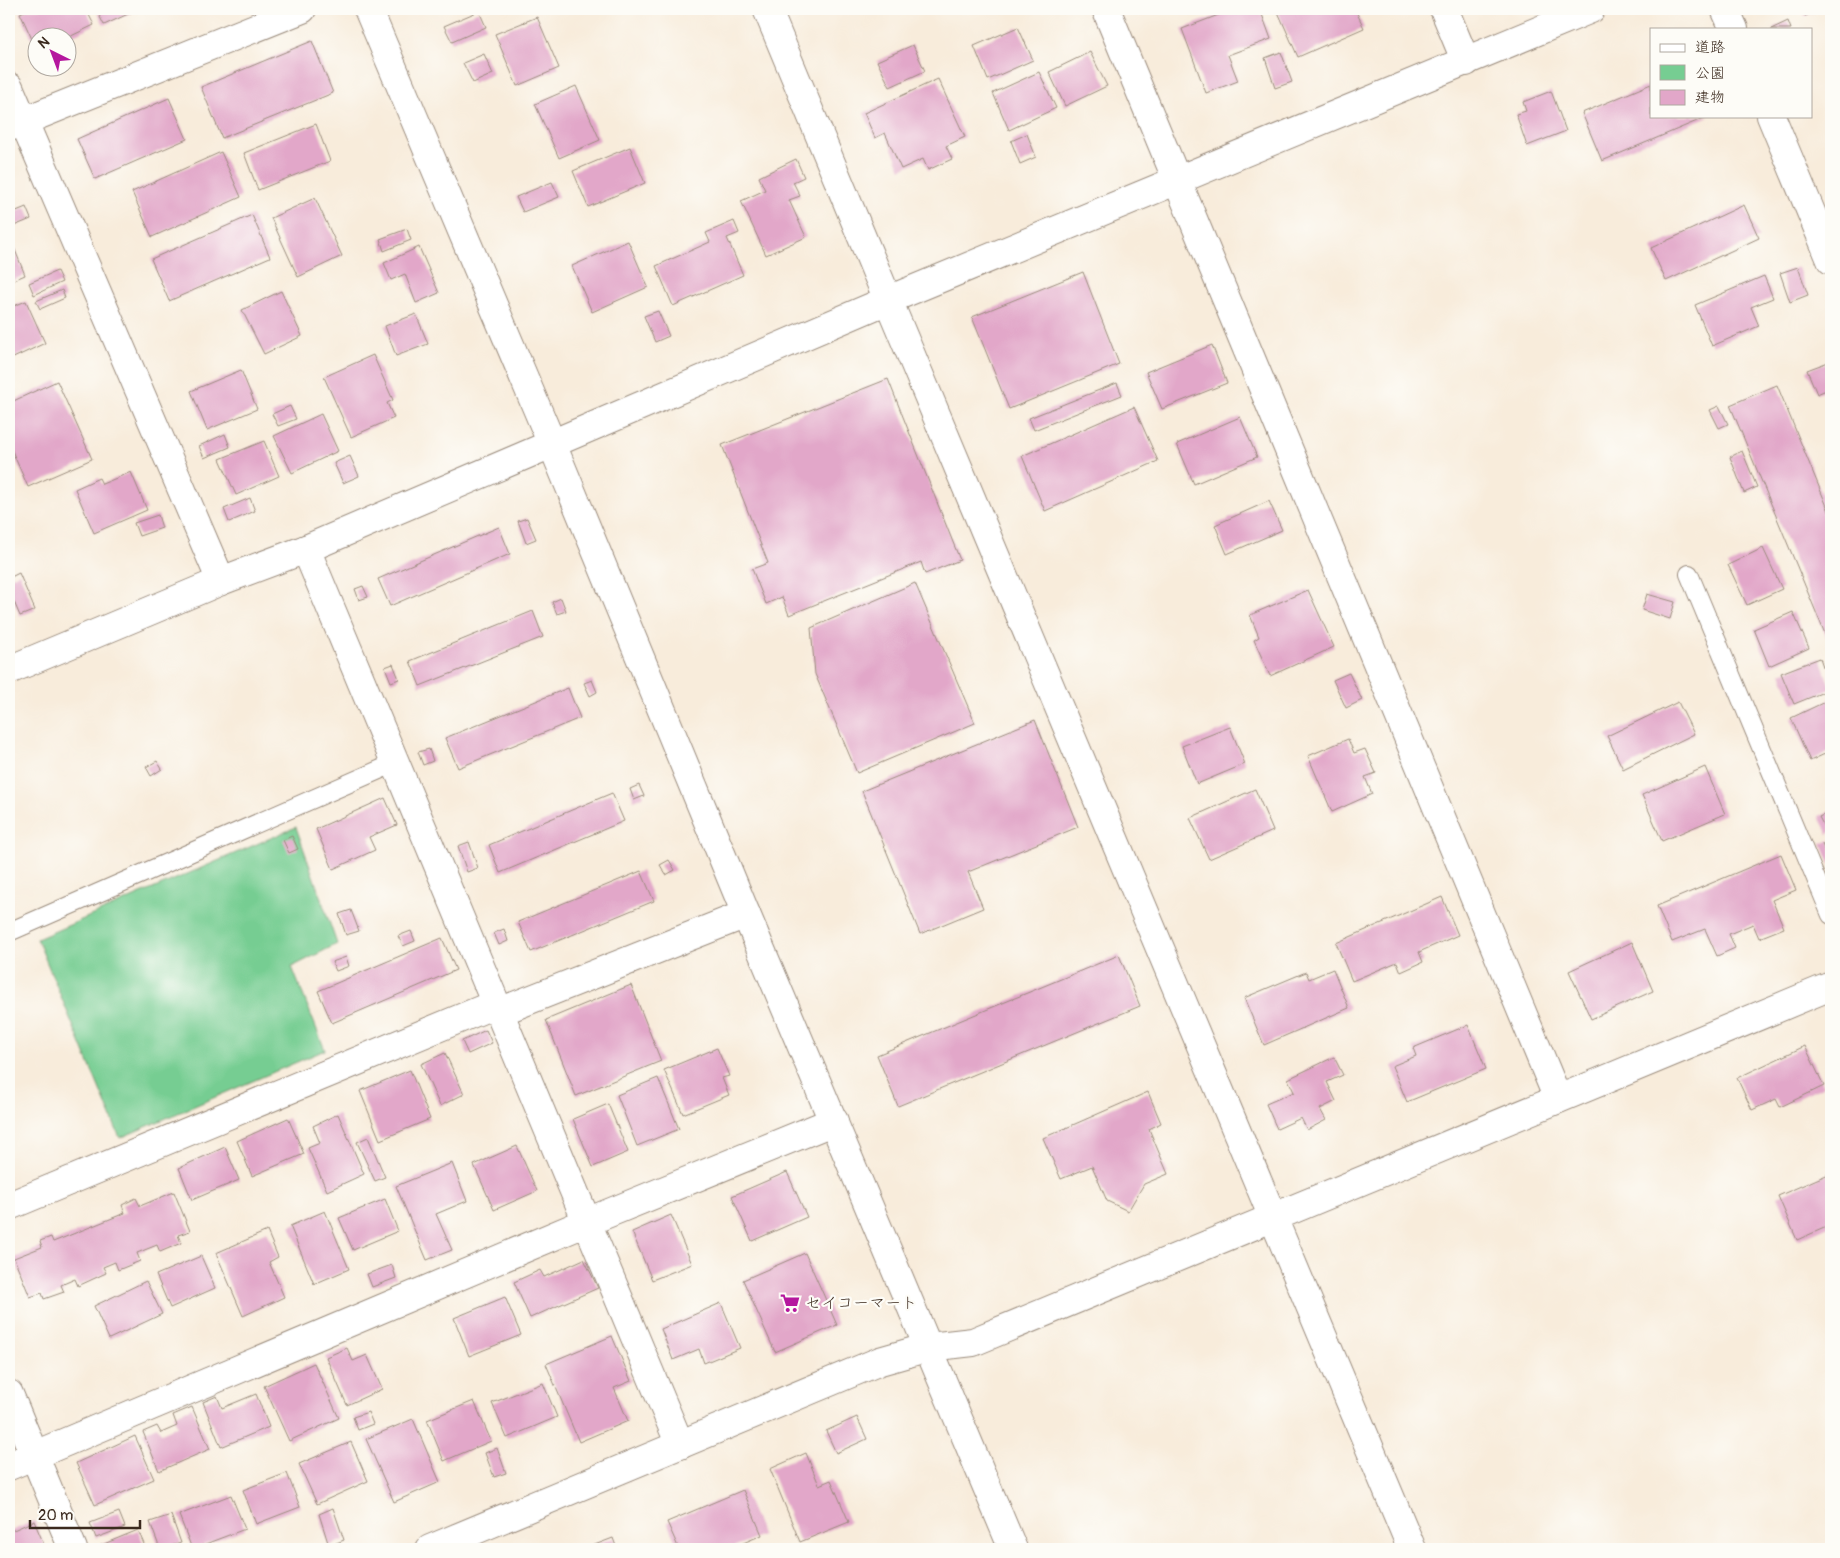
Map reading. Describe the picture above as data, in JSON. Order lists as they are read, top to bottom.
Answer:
{
  "places": {
    "supermarket": ["セイコーマート"]
  },
  "legend": ["道路", "公園", "建物"],
  "scale_bar": "20 m",
  "north": "top left"
}
